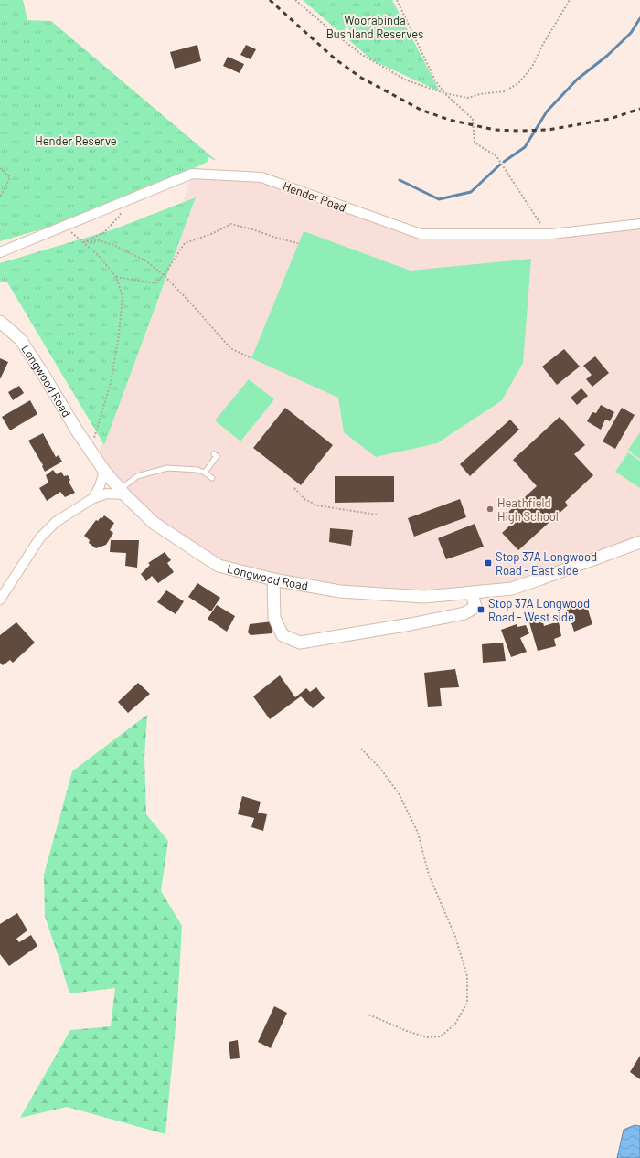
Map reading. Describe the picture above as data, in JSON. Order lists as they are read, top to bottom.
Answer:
{
  "streets": {
    "street": ["Hender Road", "Longwood Road"]
  },
  "parks": ["Woorabinda Bushland Reserves", "Hender Reserve"],
  "places": {
    "other": ["Heathfield High School"],
    "transit": ["Stop 37A Longwood Road - East side", "Stop 37A Longwood Road - West side"]
  }
}
